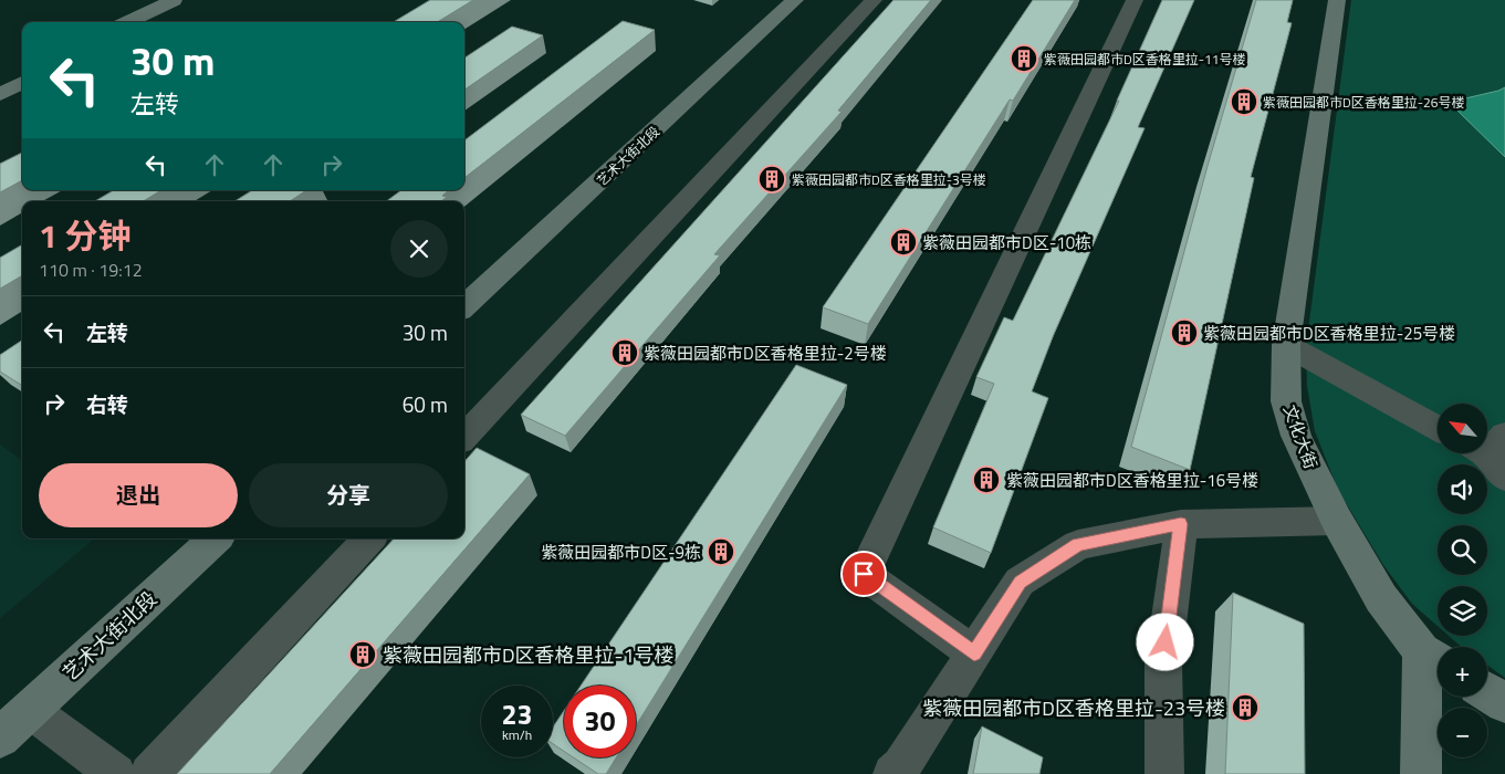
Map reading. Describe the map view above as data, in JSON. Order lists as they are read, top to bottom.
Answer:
{
  "streets": {
    "street": ["艺术大街北段", "文化大街"]
  },
  "places": {
    "building": [
      "紫薇田园都市D区香格里拉-11号楼",
      "紫薇田园都市D区香格里拉-26号楼",
      "紫薇田园都市D区香格里拉-3号楼",
      "紫薇田园都市D区-10栋",
      "紫薇田园都市D区香格里拉-25号楼",
      "紫薇田园都市D区香格里拉-2号楼",
      "紫薇田园都市D区香格里拉-16号楼",
      "紫薇田园都市D区-9栋",
      "紫薇田园都市D区香格里拉-1号楼",
      "紫薇田园都市D区香格里拉-23号楼"
    ]
  },
  "north": "top left",
  "page": {
    "turn": ["30 m", "左转"],
    "heading": ["1 分钟", "110 m · 19:12"],
    "list": [
      {
        "name": "左转",
        "value": "30 m"
      },
      {
        "name": "右转",
        "value": "60 m"
      }
    ],
    "map_buttons": ["+", "−"],
    "buttons": ["退出", "分享"],
    "speed": "23 km/h",
    "limit": "30"
  }
}
